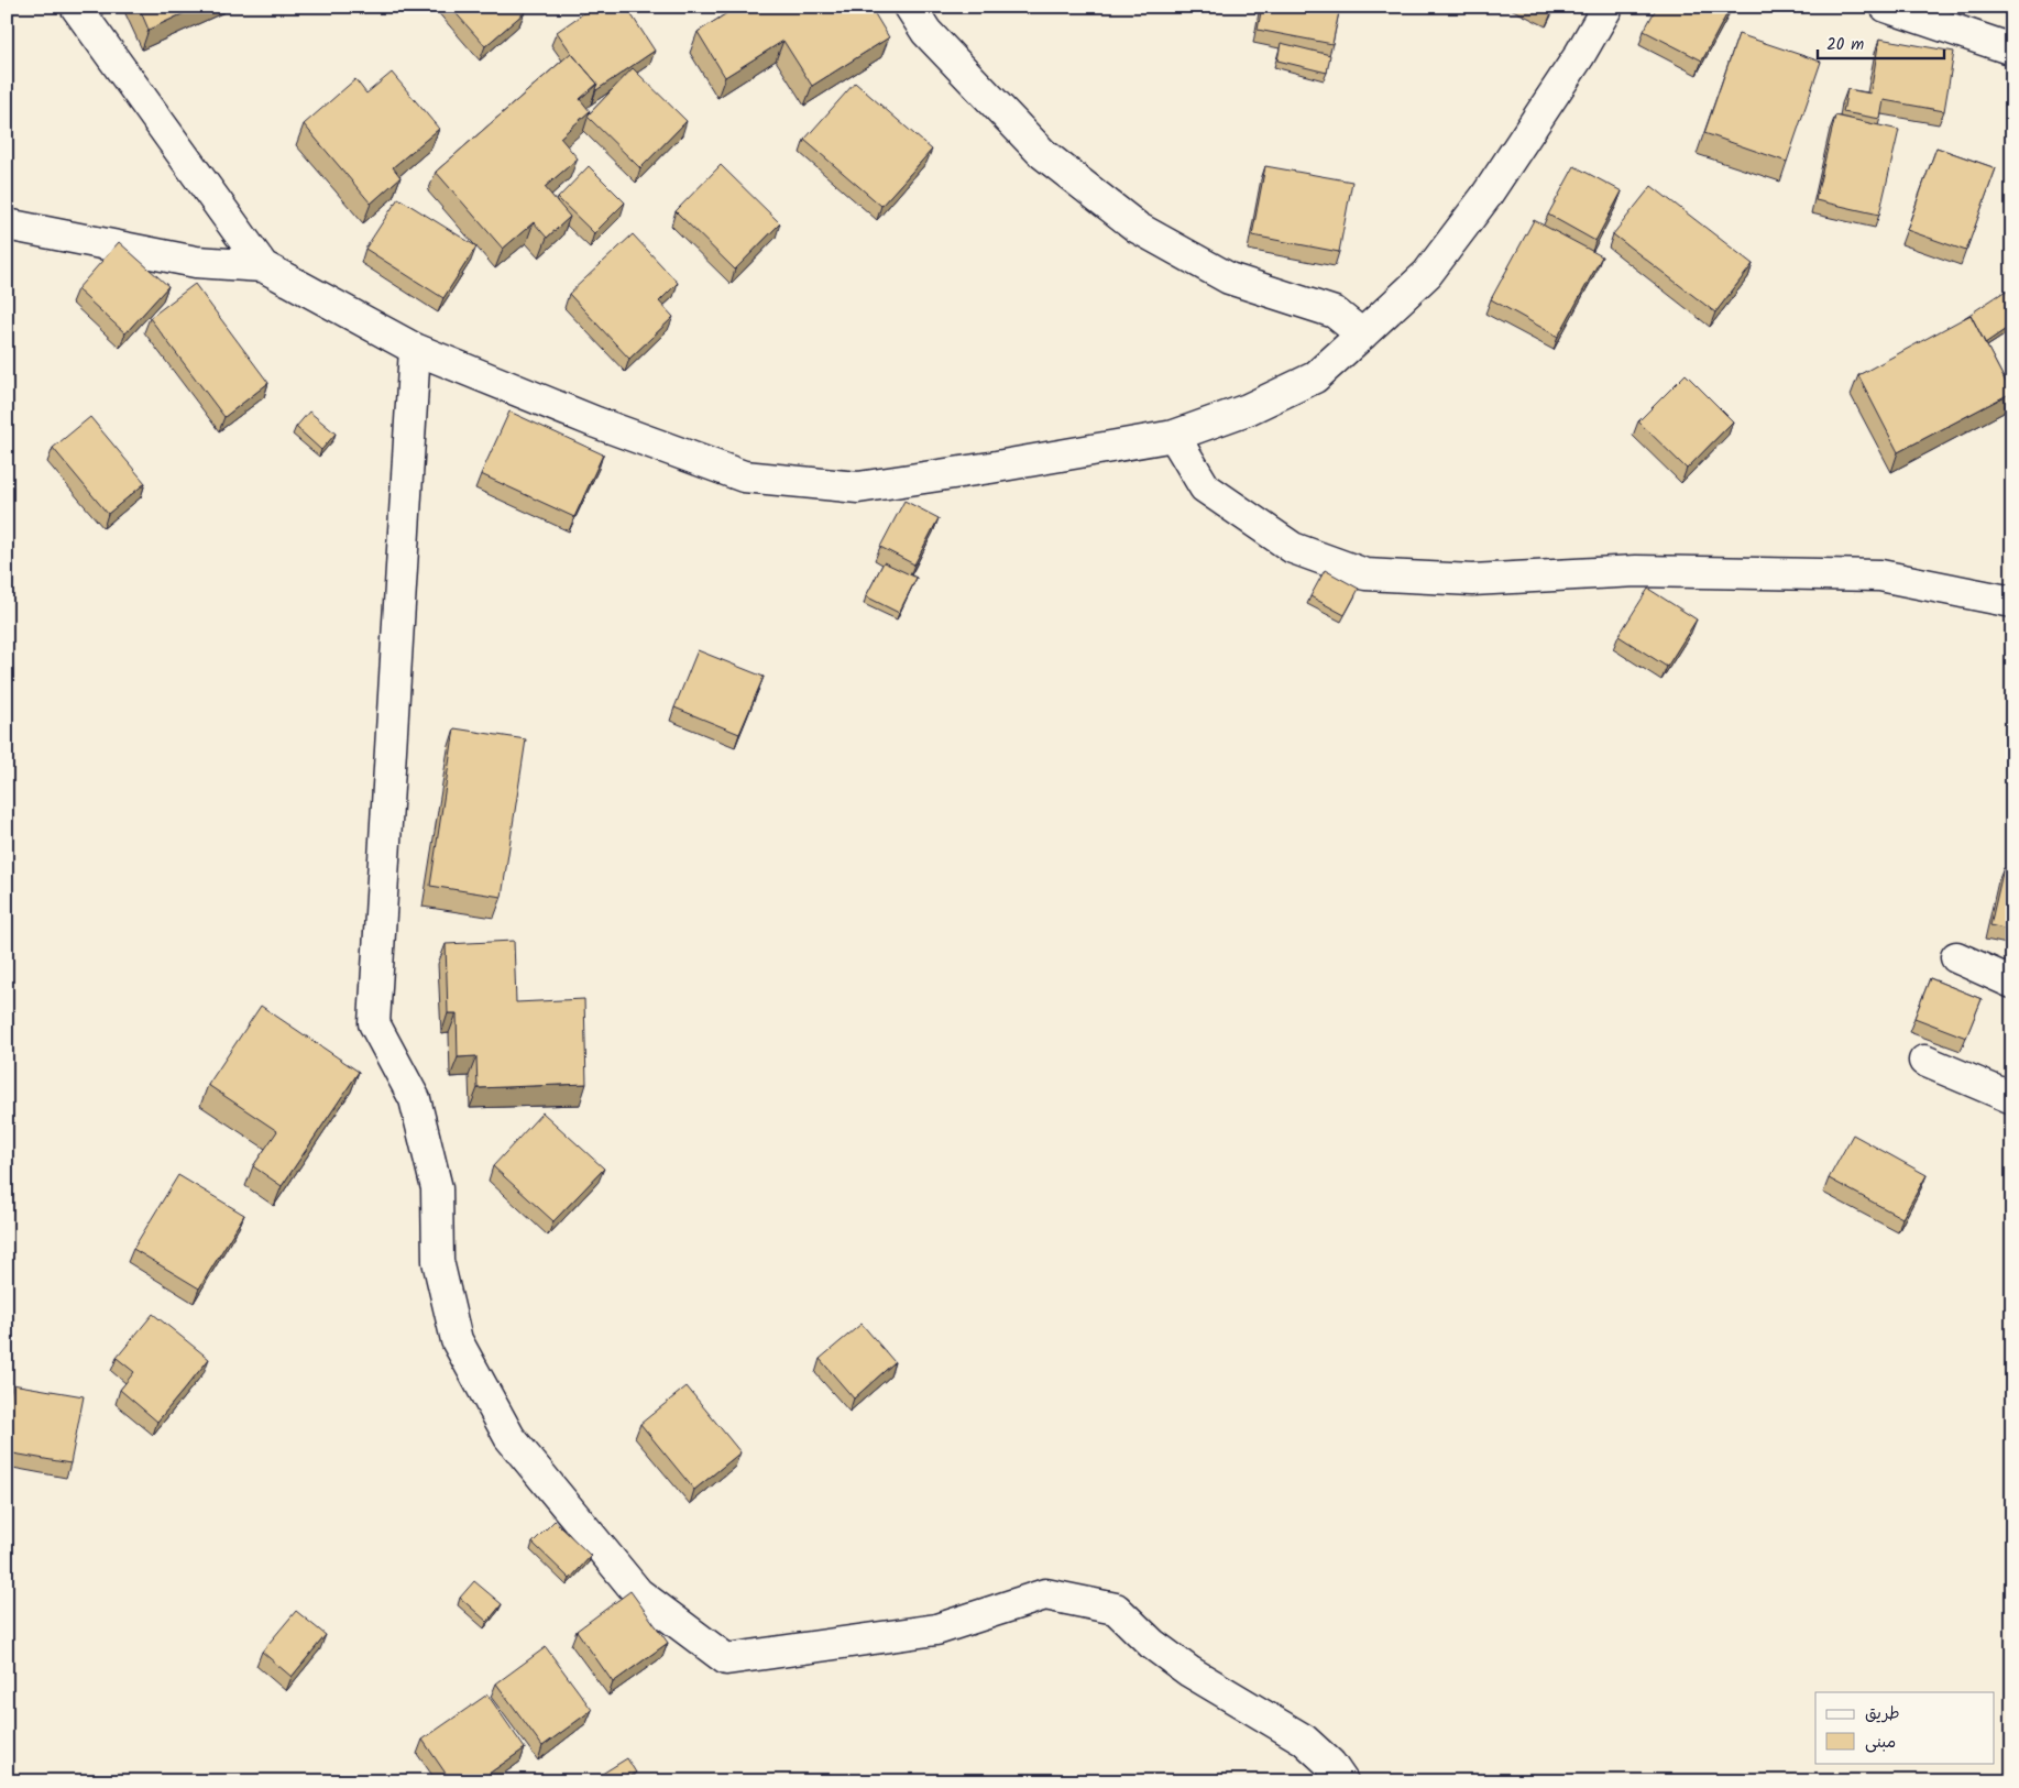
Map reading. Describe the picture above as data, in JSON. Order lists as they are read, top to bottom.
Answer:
{
  "legend": ["طريق", "مبنى"],
  "scale_bar": "20 m"
}
